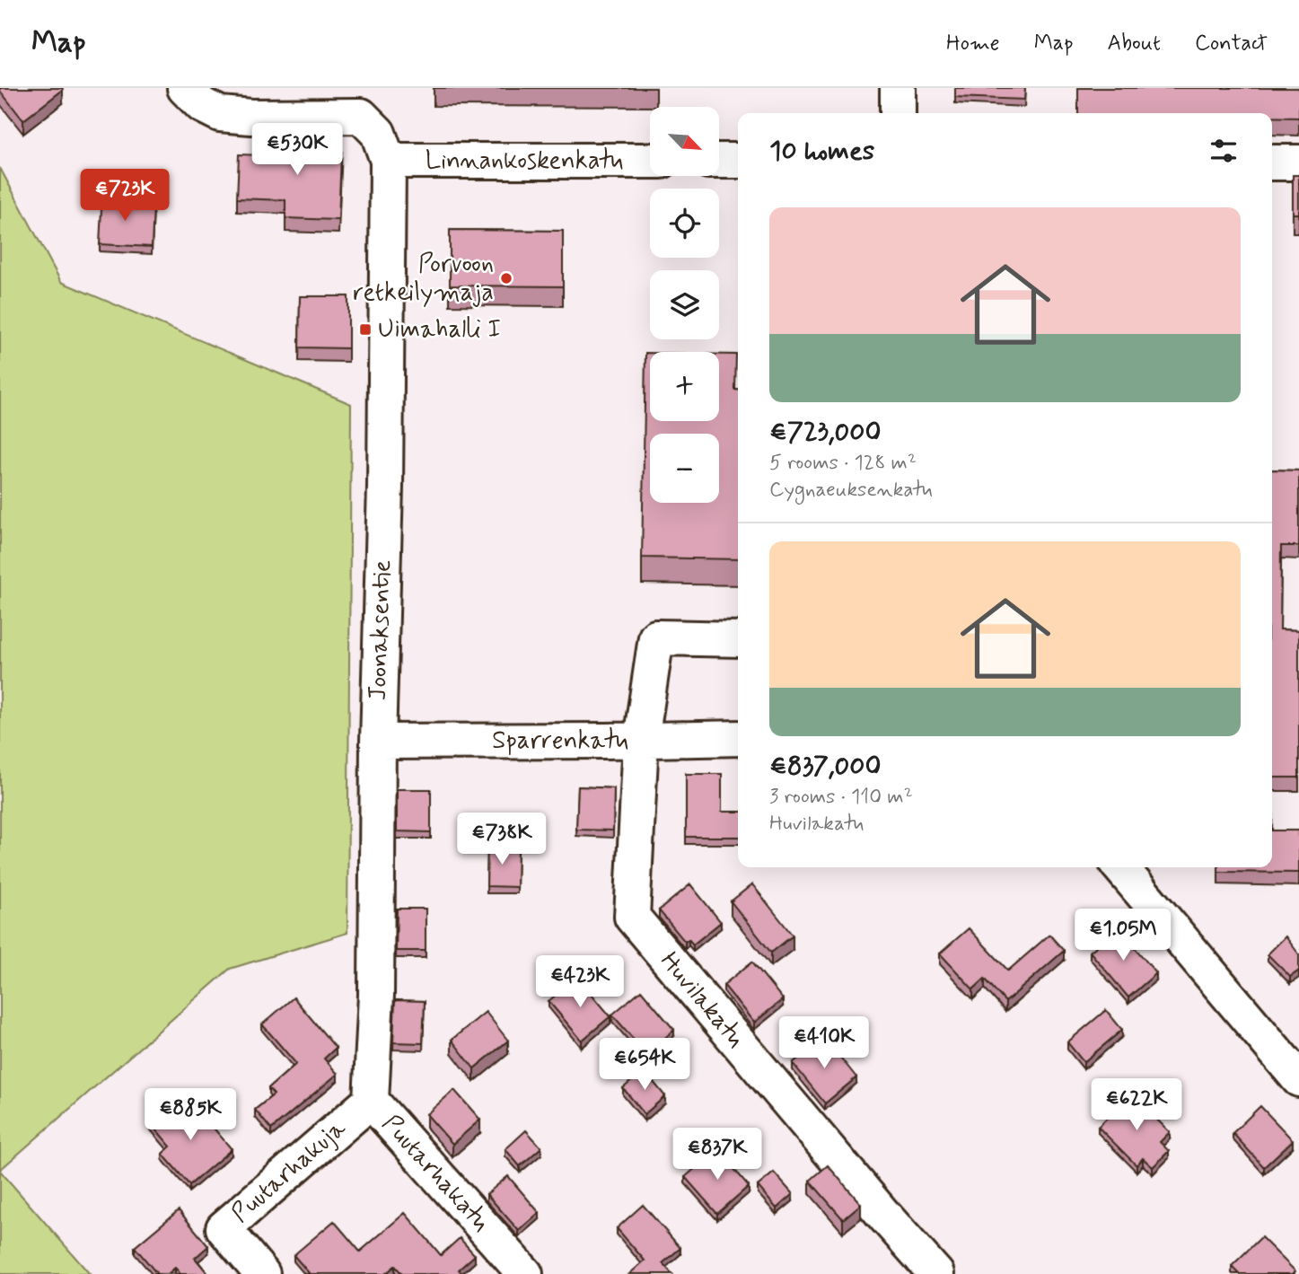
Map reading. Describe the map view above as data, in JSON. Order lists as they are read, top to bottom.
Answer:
{
  "streets": {
    "street": [
      "Linnankoskenkatu",
      "Joonaksentie",
      "Sparrenkatu",
      "Huvilakatu",
      "Puutarhakuja",
      "Puutarhakatu"
    ]
  },
  "crossings": [
    ["Linnankoskenkatu", "Joonaksentie"],
    ["Joonaksentie", "Sparrenkatu"],
    ["Joonaksentie", "Puutarhakuja"],
    ["Joonaksentie", "Puutarhakatu"],
    ["Sparrenkatu", "Huvilakatu"],
    ["Puutarhakuja", "Puutarhakatu"]
  ],
  "places": {
    "other": ["Porvoon retkeilymaja"],
    "transit": ["Uimahalli I"]
  },
  "north": "bottom right",
  "page": {
    "header": "Map",
    "nav": [
      "Home",
      "Map",
      "About",
      "Contact"
    ],
    "map_buttons": ["+", "−"],
    "heading": "10 homes",
    "price": [
      "€530K",
      "€723K",
      "€738K",
      "€1.05M",
      "€423K",
      "€410K",
      "€654K",
      "€622K",
      "€885K",
      "€837K"
    ],
    "list": [
      {
        "name": "€723,000",
        "note": "5 rooms · 128 m² · Cygnaeuksenkatu"
      },
      {
        "name": "€837,000",
        "note": "3 rooms · 110 m² · Huvilakatu"
      }
    ]
  }
}
